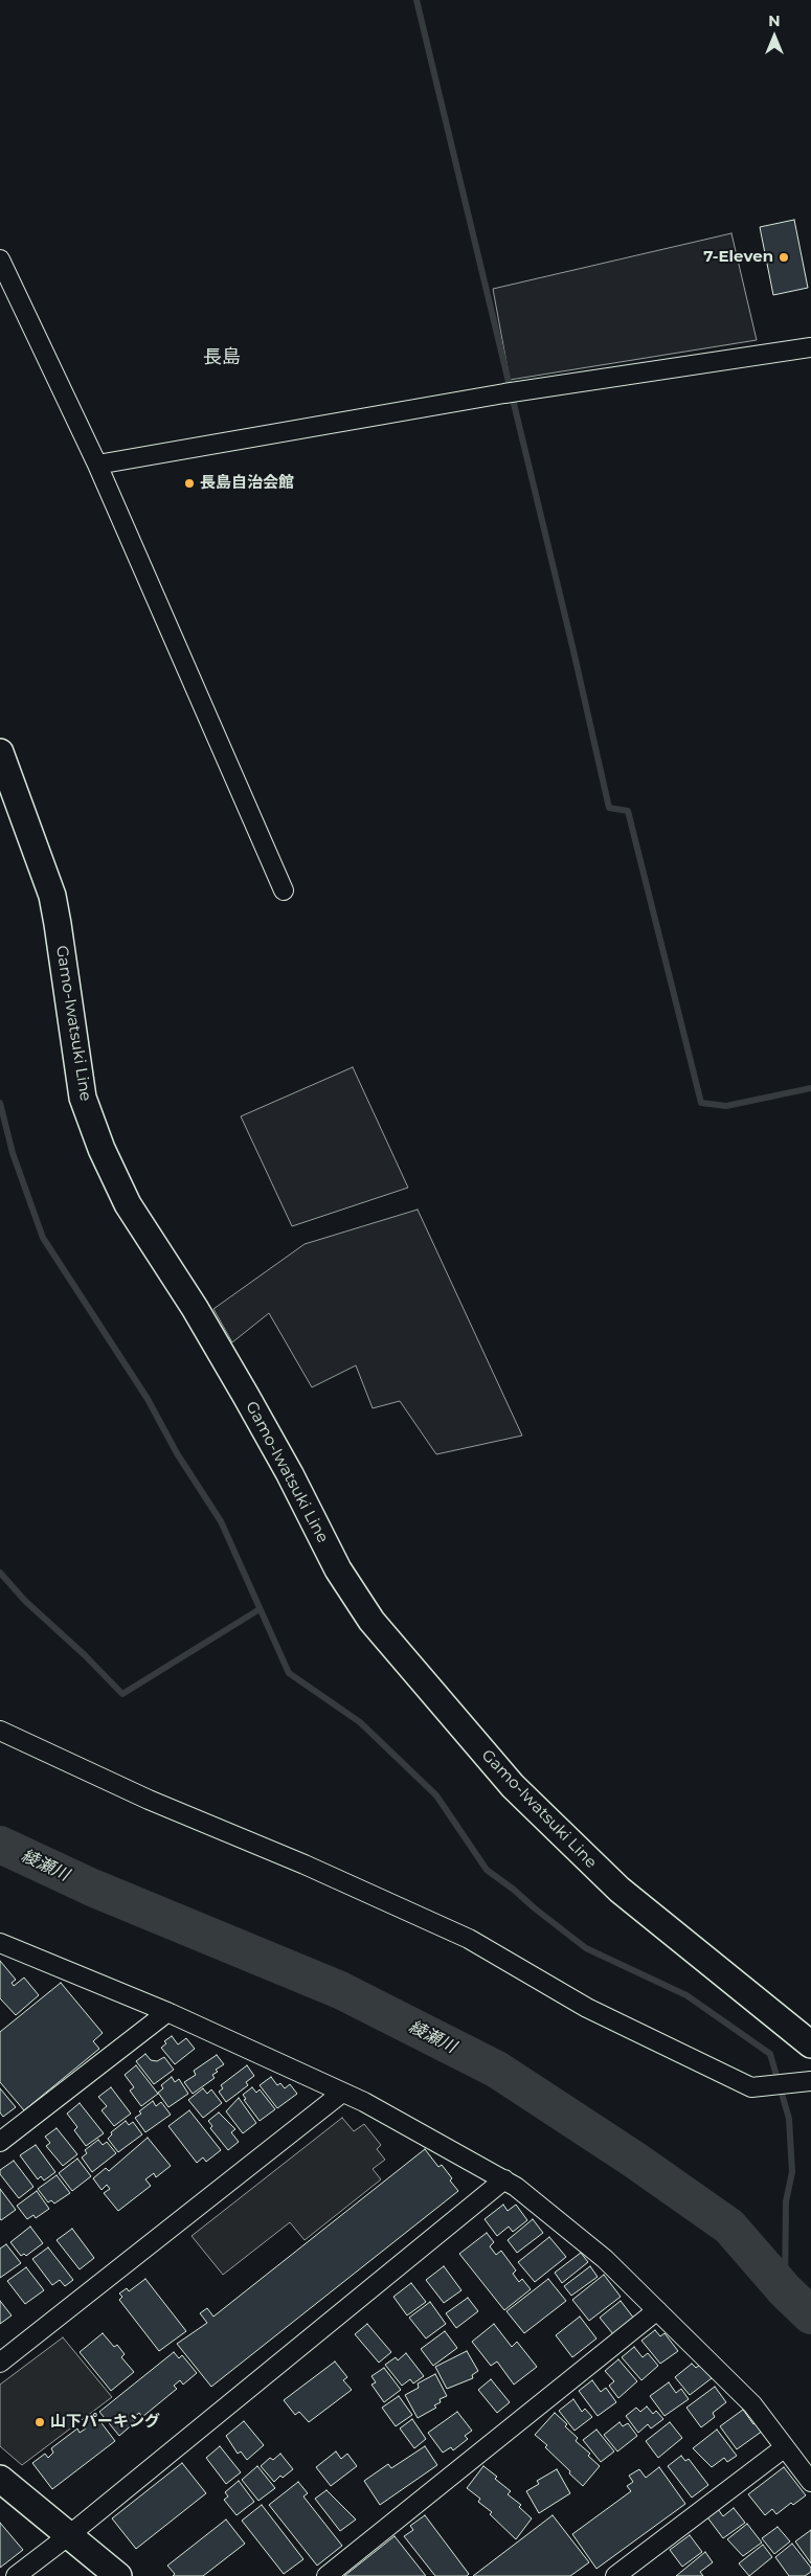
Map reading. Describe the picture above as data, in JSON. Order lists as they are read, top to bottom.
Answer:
{
  "streets": {
    "main road": ["Gamo-Iwatsuki Line"]
  },
  "districts": ["長島"],
  "water": ["綾瀬川"],
  "places": ["7-Eleven", "長島自治会館", "山下パーキング"],
  "north": "top"
}
